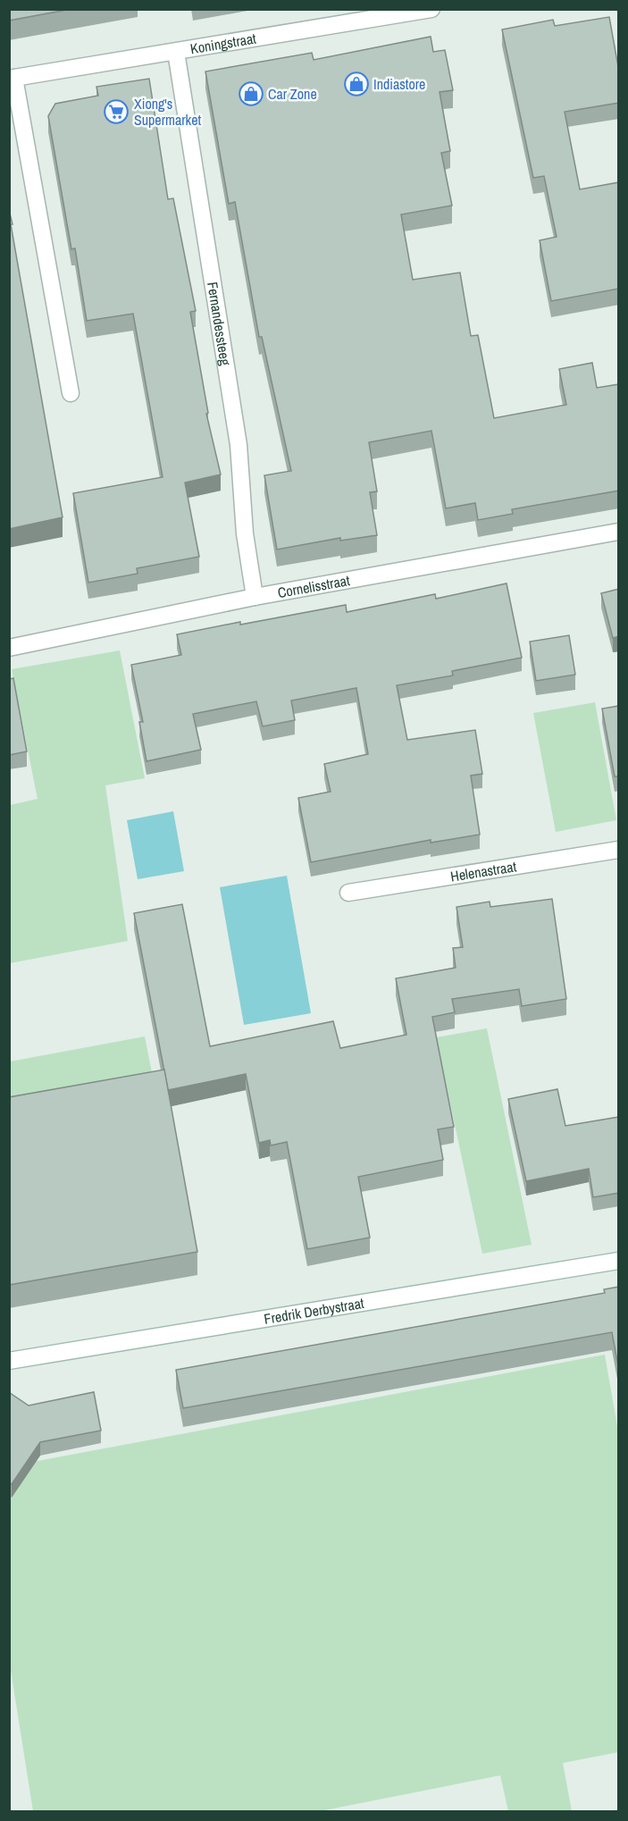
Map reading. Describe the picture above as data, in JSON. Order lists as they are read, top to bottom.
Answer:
{
  "streets": {
    "street": [
      "Koningstraat",
      "Fernandessteeg",
      "Cornelisstraat",
      "Helenastraat",
      "Fredrik Derbystraat"
    ]
  },
  "crossings": [
    ["Koningstraat", "Fernandessteeg"],
    ["Fernandessteeg", "Cornelisstraat"]
  ],
  "places": {
    "shop": ["Indiastore", "Car Zone"],
    "supermarket": ["Xiong's Supermarket"]
  }
}
